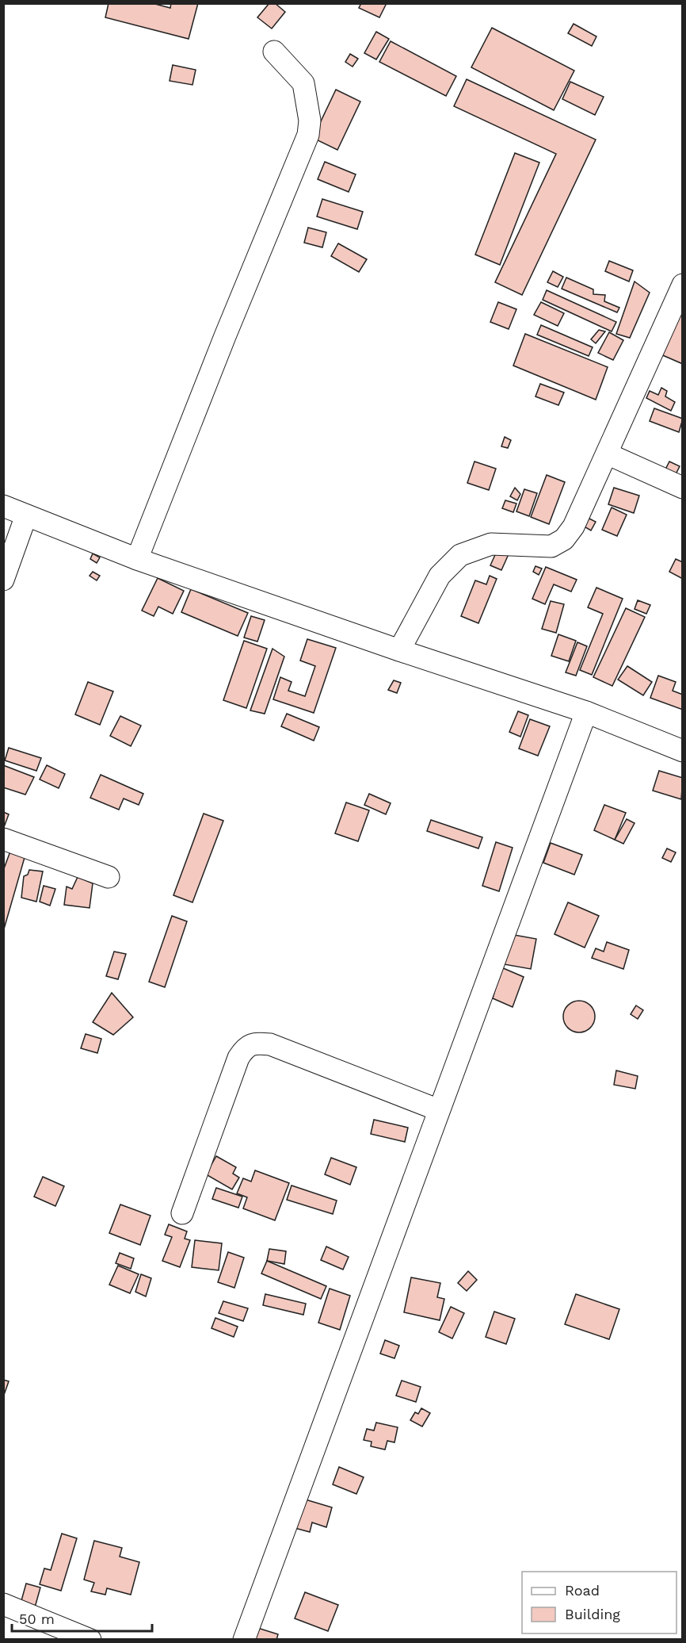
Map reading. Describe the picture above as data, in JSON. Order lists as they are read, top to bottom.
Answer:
{
  "legend": ["Road", "Building"],
  "scale_bar": "50 m"
}
